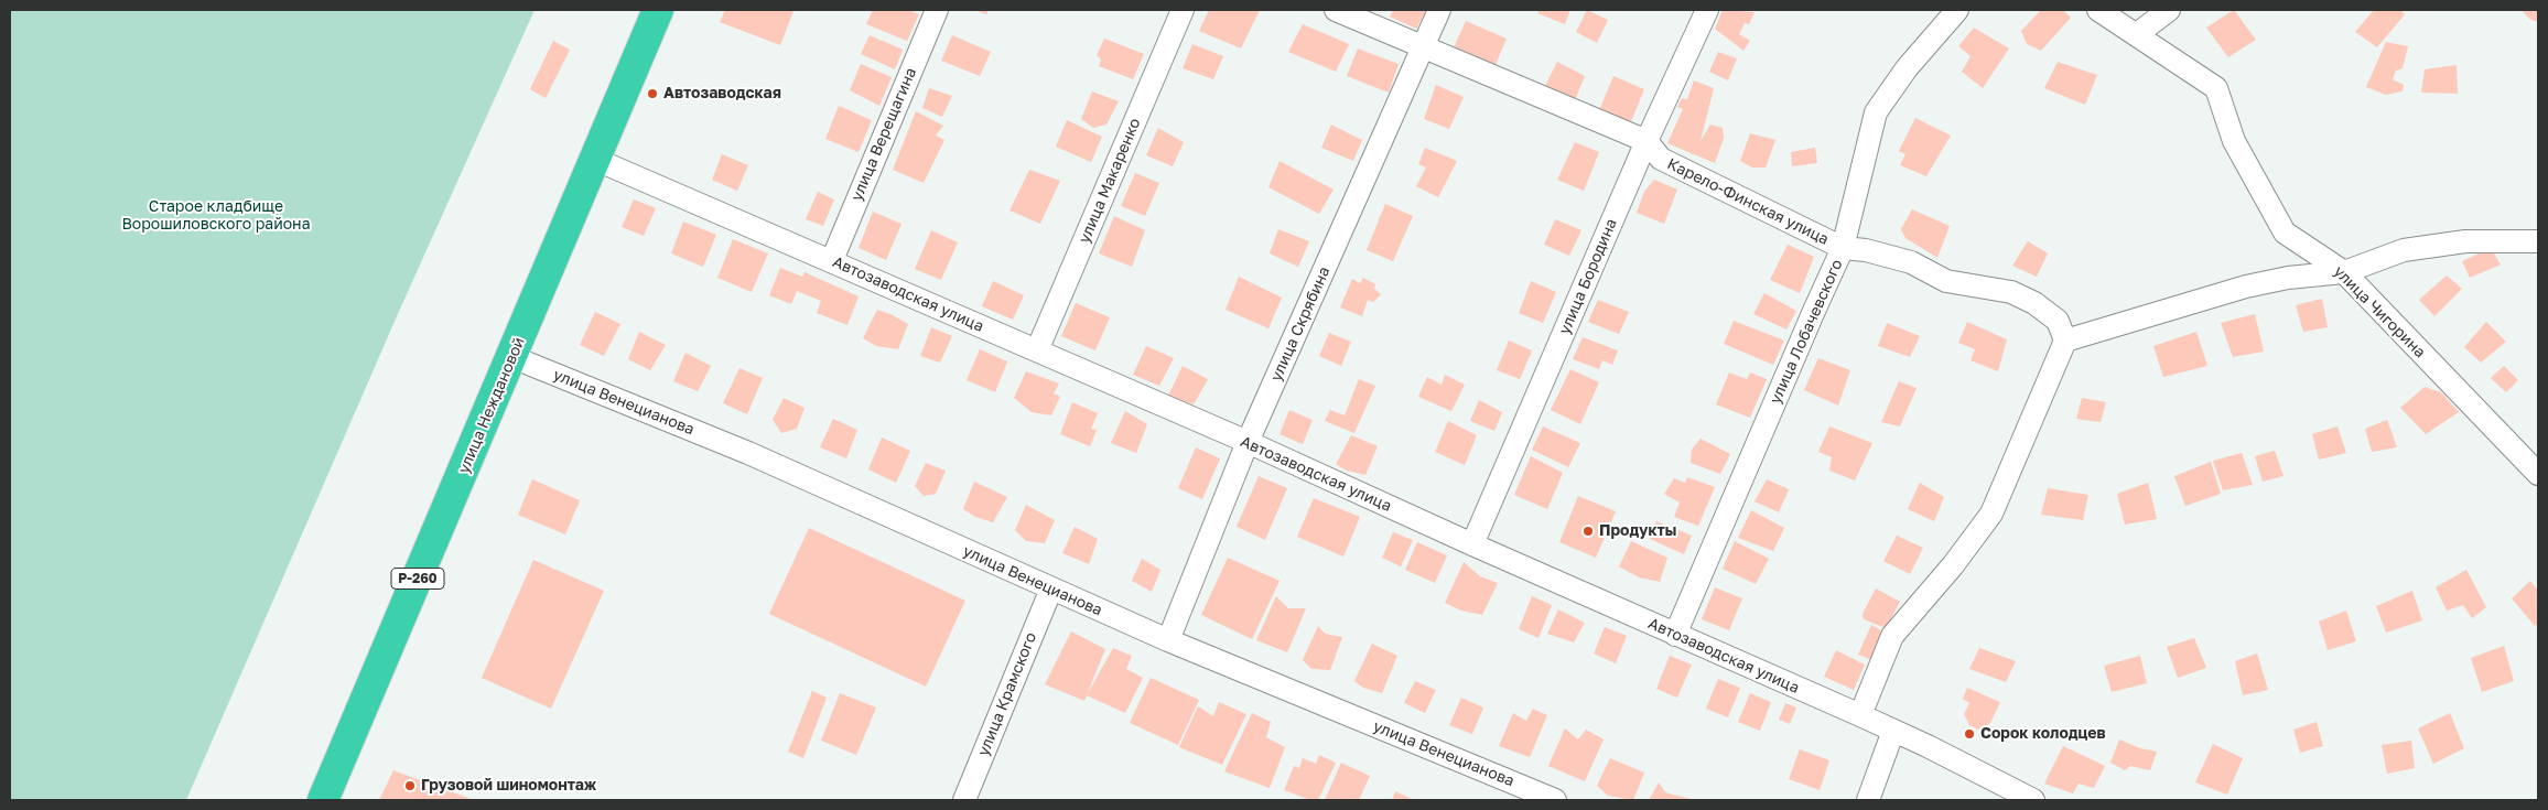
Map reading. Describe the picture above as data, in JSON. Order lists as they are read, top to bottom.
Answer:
{
  "streets": {
    "highway": ["улица Неждановой", "Р-260"],
    "street": [
      "улица Верещагина",
      "улица Макаренко",
      "Карело-Финская улица",
      "улица Бородина",
      "Автозаводская улица",
      "улица Чигорина",
      "улица Скрябина",
      "улица Лобачевского",
      "улица Венецианова",
      "улица Крамского"
    ]
  },
  "crossings": [
    ["улица Верещагина", "Автозаводская улица"],
    ["улица Макаренко", "Автозаводская улица"],
    ["Карело-Финская улица", "улица Бородина"],
    ["Карело-Финская улица", "улица Скрябина"],
    ["Карело-Финская улица", "улица Лобачевского"],
    ["улица Бородина", "Автозаводская улица"],
    ["Автозаводская улица", "улица Скрябина"],
    ["Автозаводская улица", "улица Лобачевского"],
    ["Автозаводская улица", "улица Неждановой"],
    ["улица Скрябина", "улица Венецианова"],
    ["улица Венецианова", "улица Неждановой"],
    ["улица Венецианова", "улица Крамского"]
  ],
  "parks": ["Старое кладбище Ворошиловского района"],
  "places": [
    "Автозаводская",
    "Продукты",
    "Сорок колодцев",
    "Грузовой шиномонтаж"
  ]
}
